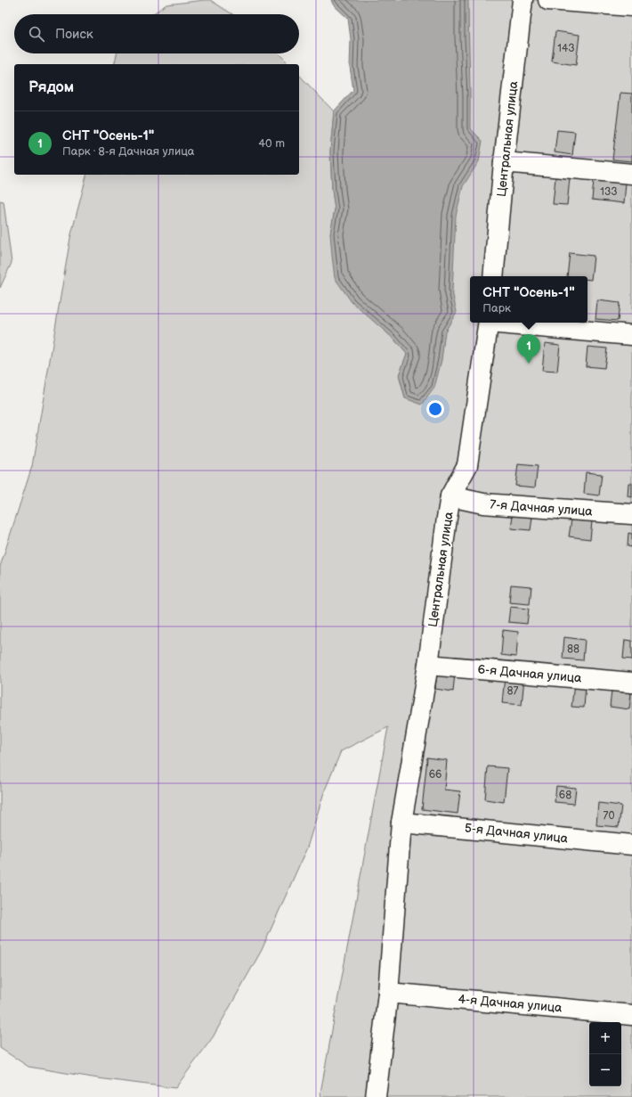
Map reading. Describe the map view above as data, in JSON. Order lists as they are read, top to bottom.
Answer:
{
  "streets": {
    "street": [
      "Центральная улица",
      "7-я Дачная улица",
      "6-я Дачная улица",
      "5-я Дачная улица",
      "4-я Дачная улица"
    ]
  },
  "crossings": [
    ["Центральная улица", "7-я Дачная улица"],
    ["Центральная улица", "6-я Дачная улица"],
    ["Центральная улица", "5-я Дачная улица"],
    ["Центральная улица", "4-я Дачная улица"]
  ],
  "house_numbers": [
    "143",
    "133",
    "88",
    "87",
    "66",
    "68",
    "70"
  ],
  "page": {
    "search": "Поиск",
    "heading": "Рядом",
    "list": [
      {
        "mark": "1",
        "name": "СНТ \"Осень-1\"",
        "note": "Парк · 8-я Дачная улица",
        "value": "40 m"
      }
    ],
    "popup": ["СНТ \"Осень-1\"", "Парк"],
    "pins": "1",
    "map_buttons": ["+", "−"]
  }
}
